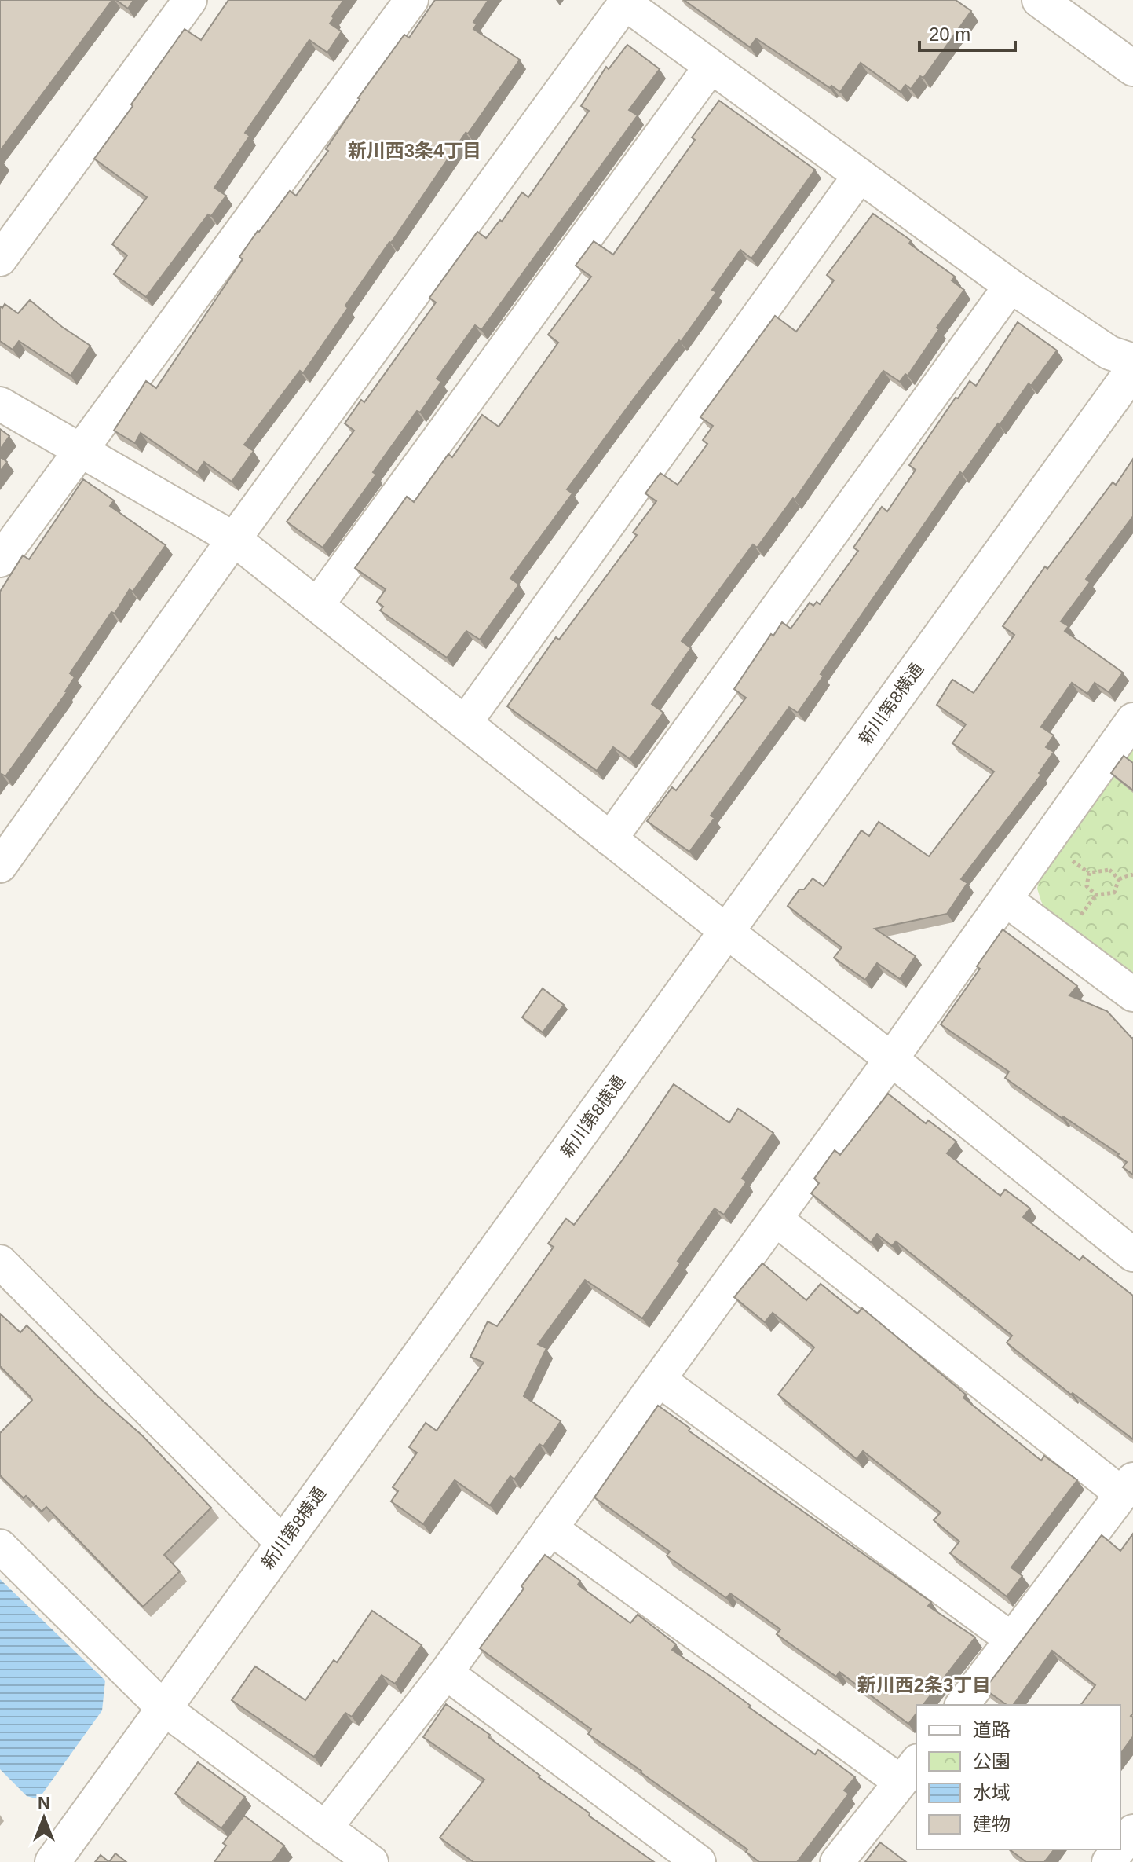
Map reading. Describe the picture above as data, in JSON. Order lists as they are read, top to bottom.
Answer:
{
  "streets": {
    "street": ["新川第8横通"]
  },
  "districts": ["新川西3条4丁目", "新川西2条3丁目"],
  "legend": [
    "道路",
    "公園",
    "水域",
    "建物"
  ],
  "scale_bar": "20 m",
  "north": "top"
}
